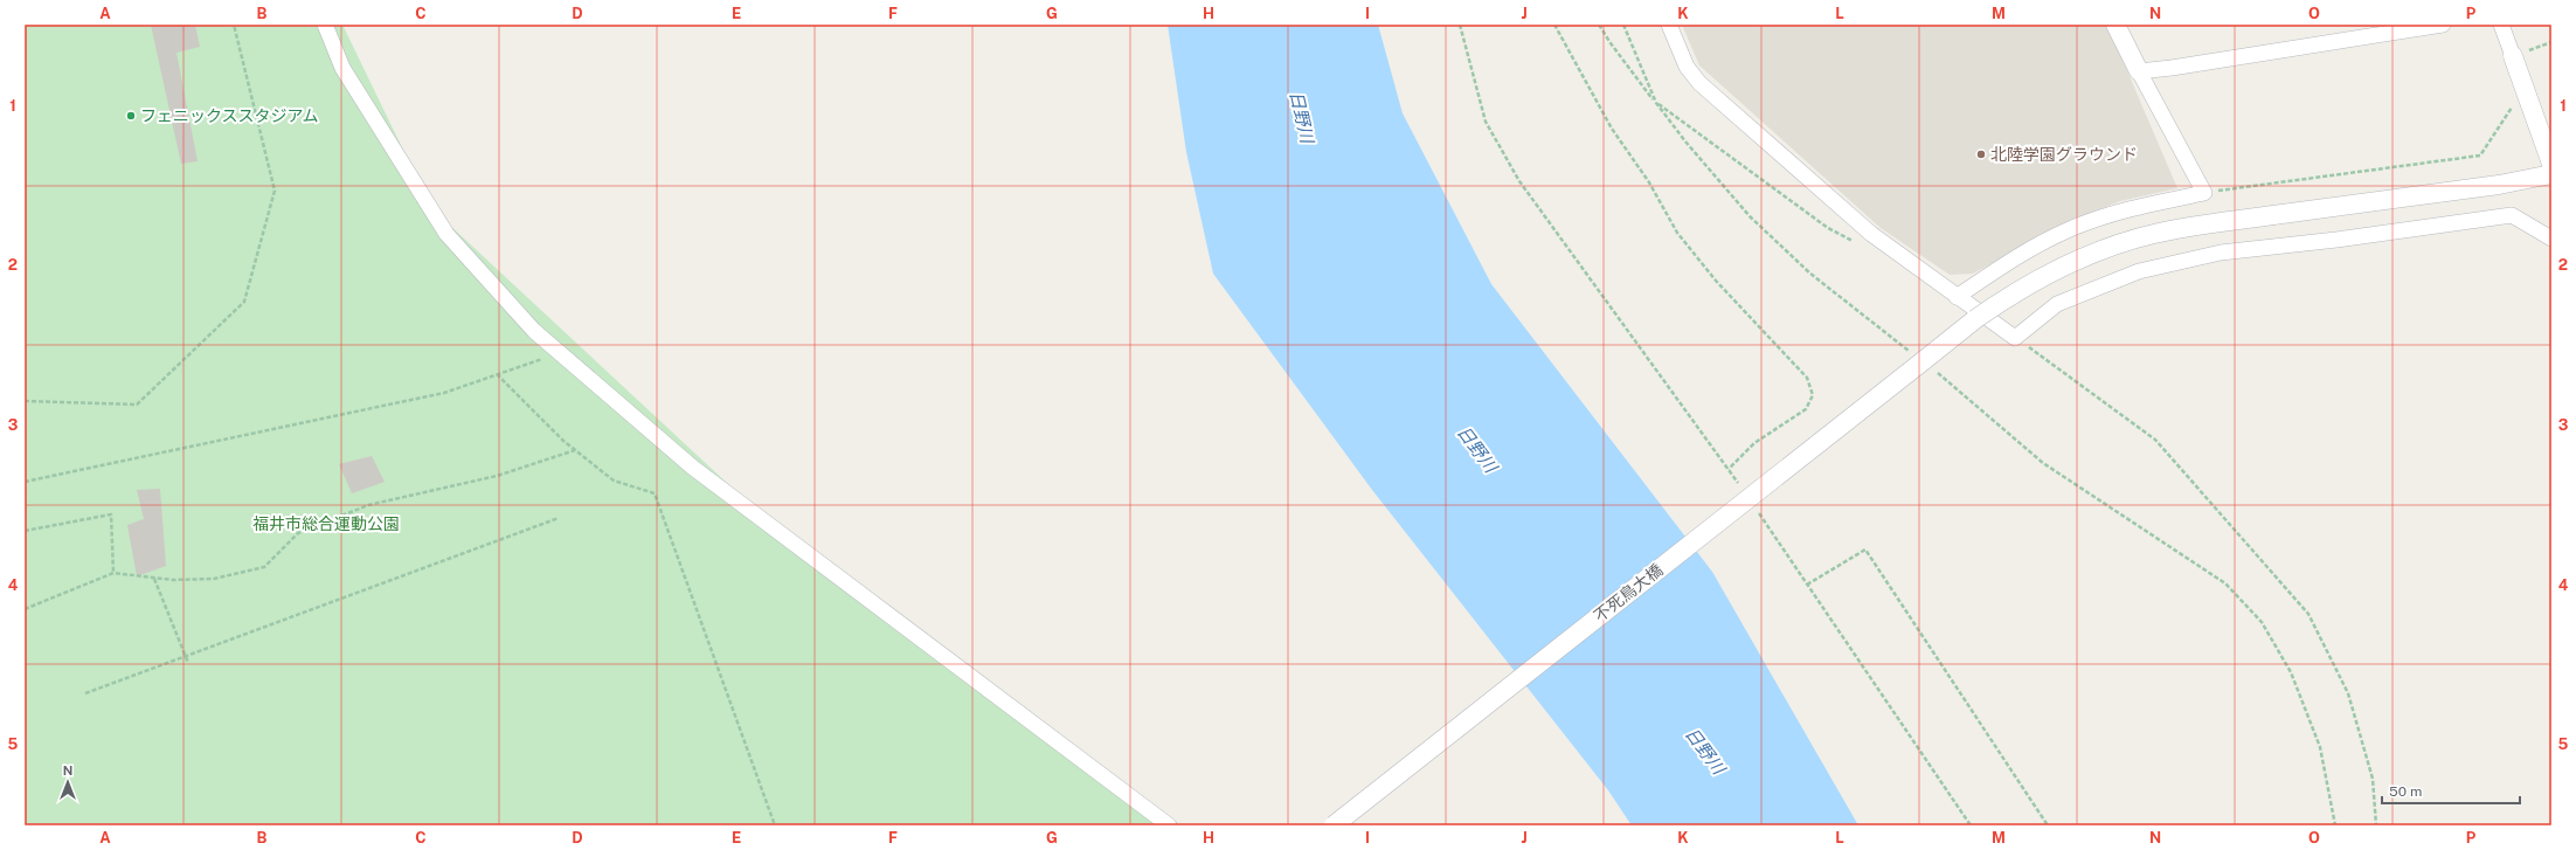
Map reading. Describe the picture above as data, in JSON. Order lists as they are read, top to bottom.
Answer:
{
  "streets": {
    "street": ["不死鳥大橋"]
  },
  "water": ["日野川"],
  "parks": ["福井市総合運動公園"],
  "places": ["フェニックススタジアム", "北陸学園グラウンド"],
  "scale_bar": "50 m",
  "north": "top",
  "grid": {
    "columns": [
      "A",
      "B",
      "C",
      "D",
      "E",
      "F",
      "G",
      "H",
      "I",
      "J",
      "K",
      "L",
      "M",
      "N",
      "O",
      "P"
    ],
    "rows": [
      "1",
      "2",
      "3",
      "4",
      "5"
    ]
  }
}
